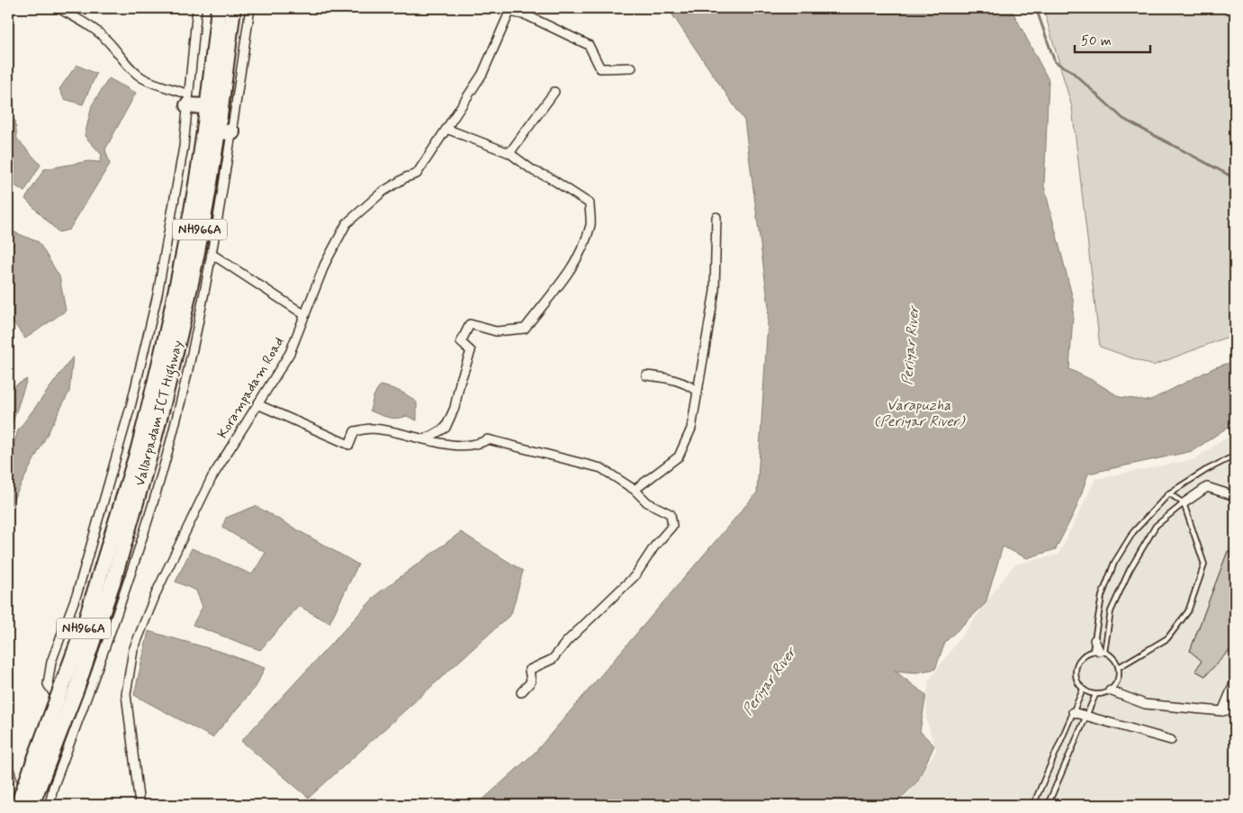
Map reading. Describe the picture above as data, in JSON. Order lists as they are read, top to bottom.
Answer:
{
  "streets": {
    "highway": ["NH966A", "Vallarpadam ICT Highway"],
    "street": ["Korampadam Road"]
  },
  "water": ["Periyar River", "Varapuzha (Periyar River)"],
  "scale_bar": "50 m"
}
